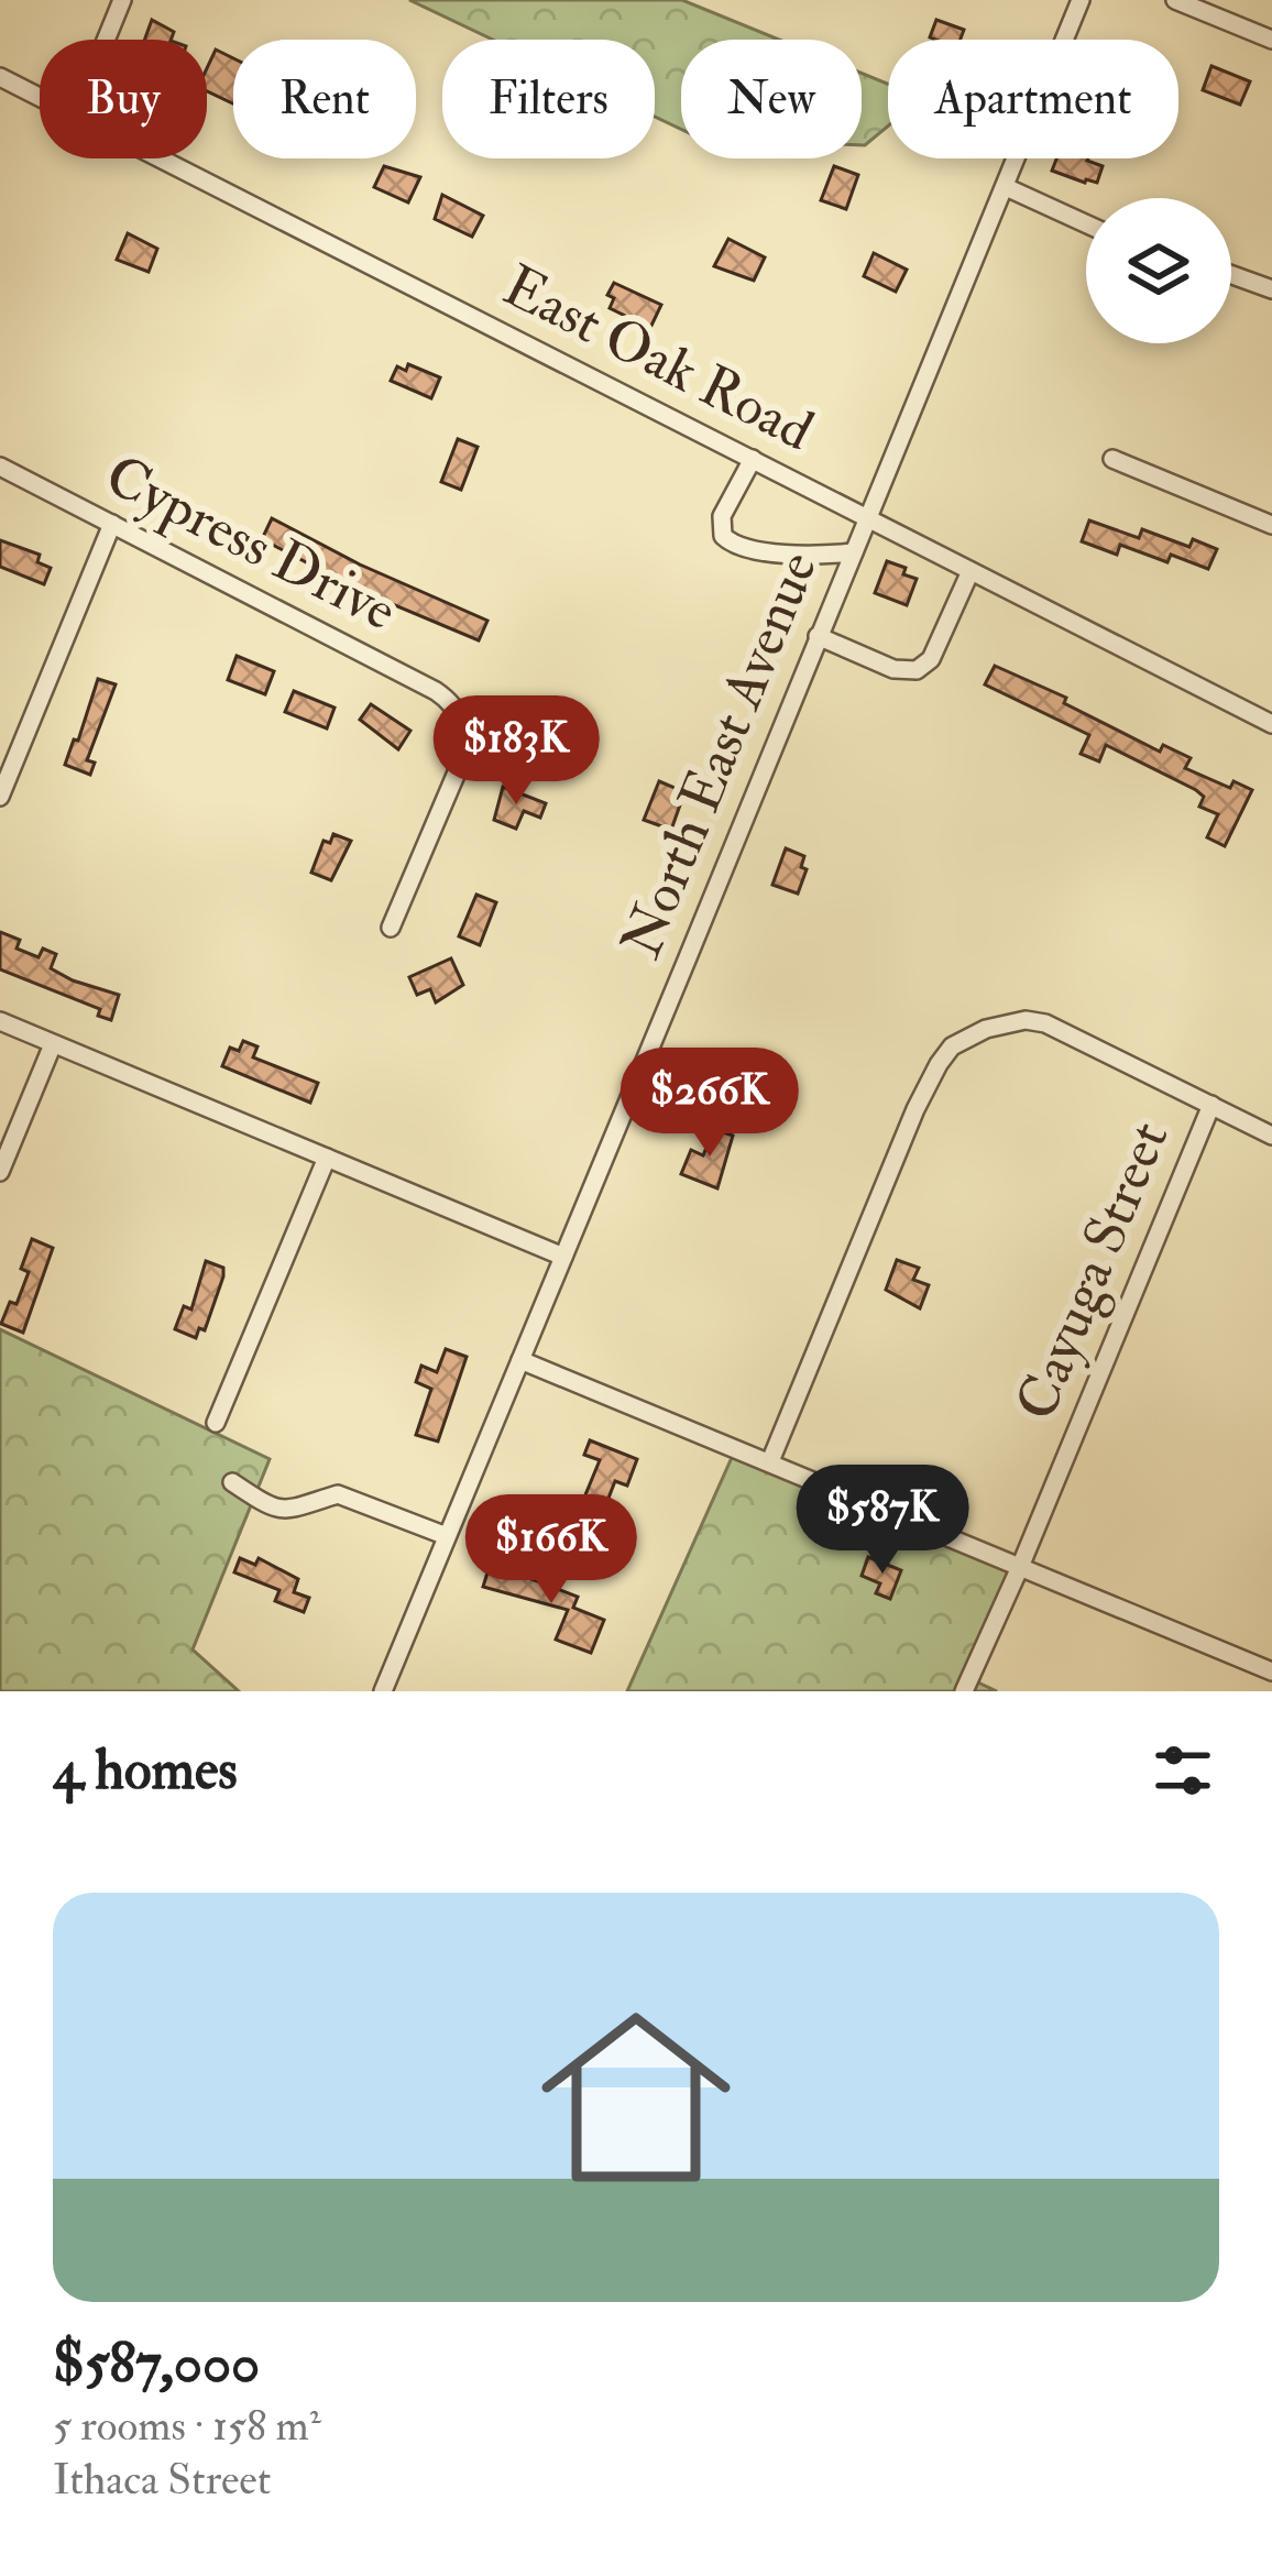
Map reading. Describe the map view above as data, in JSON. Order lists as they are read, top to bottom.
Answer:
{
  "streets": {
    "street": [
      "East Oak Road",
      "Cypress Drive",
      "North East Avenue",
      "Cayuga Street"
    ]
  },
  "crossings": [
    ["East Oak Road", "North East Avenue"]
  ],
  "page": {
    "chip": [
      "Buy",
      "Rent",
      "Filters",
      "New",
      "Apartment"
    ],
    "price": [
      "$183K",
      "$266K",
      "$587K",
      "$166K"
    ],
    "heading": "4 homes",
    "list": [
      {
        "name": "$587,000",
        "note": "5 rooms · 158 m² · Ithaca Street"
      }
    ]
  }
}
